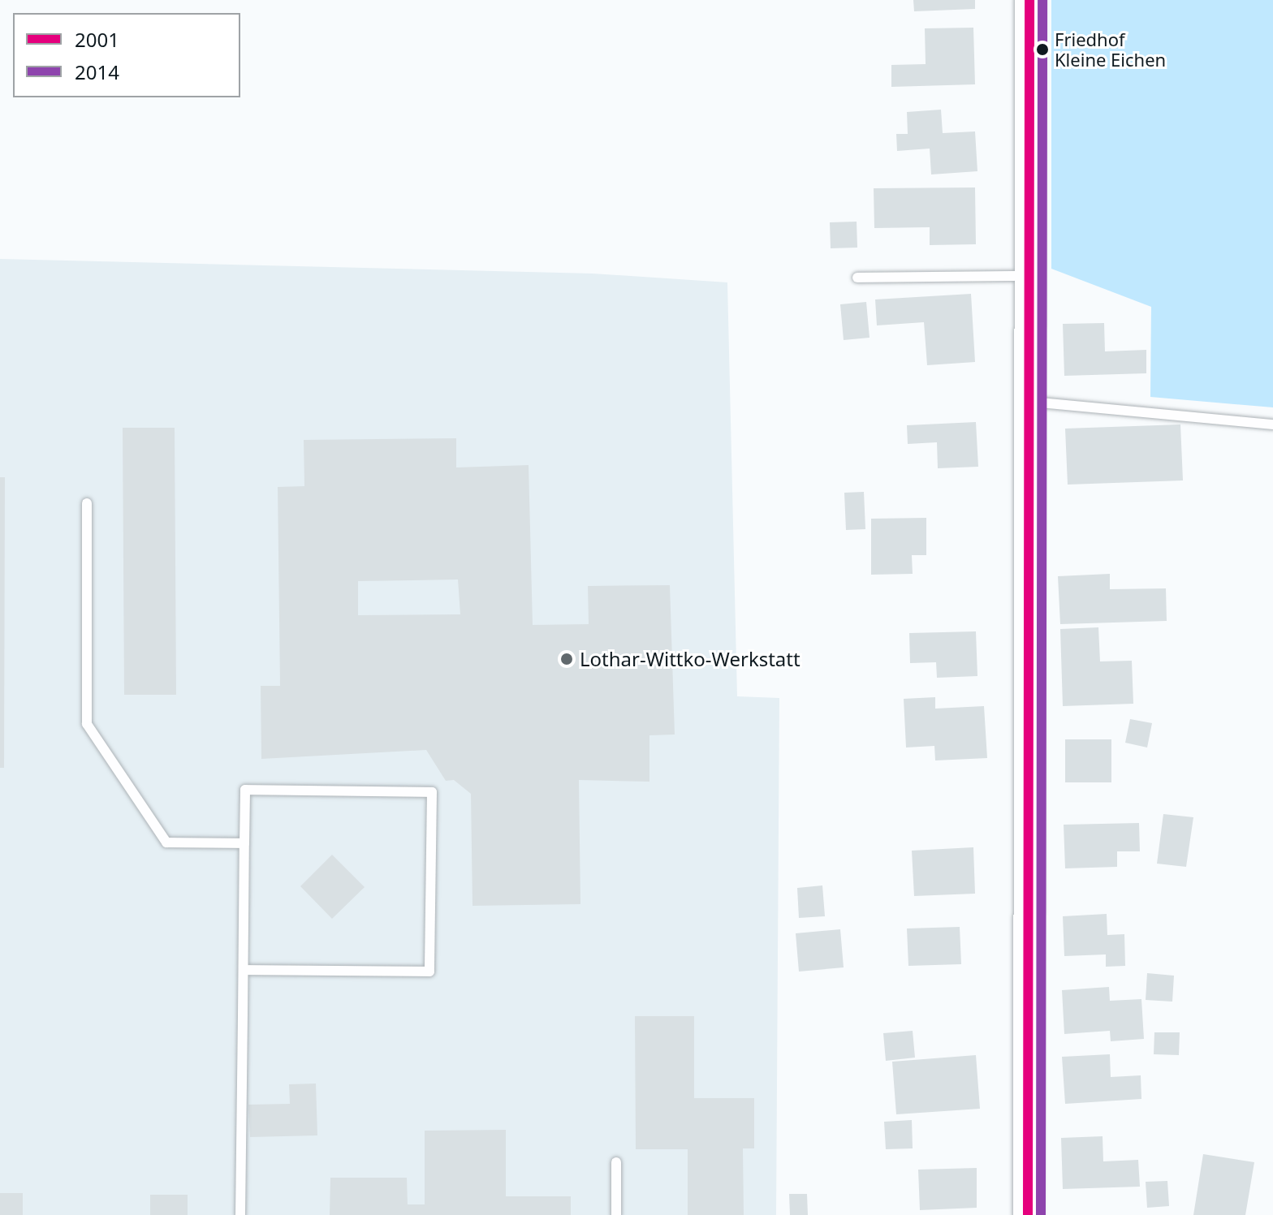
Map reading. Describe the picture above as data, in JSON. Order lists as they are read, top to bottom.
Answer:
{
  "places": ["Friedhof Kleine Eichen", "Lothar-Wittko-Werkstatt"],
  "lines": ["transit line 2001", "transit line 2014"],
  "legend": ["2001", "2014"]
}
